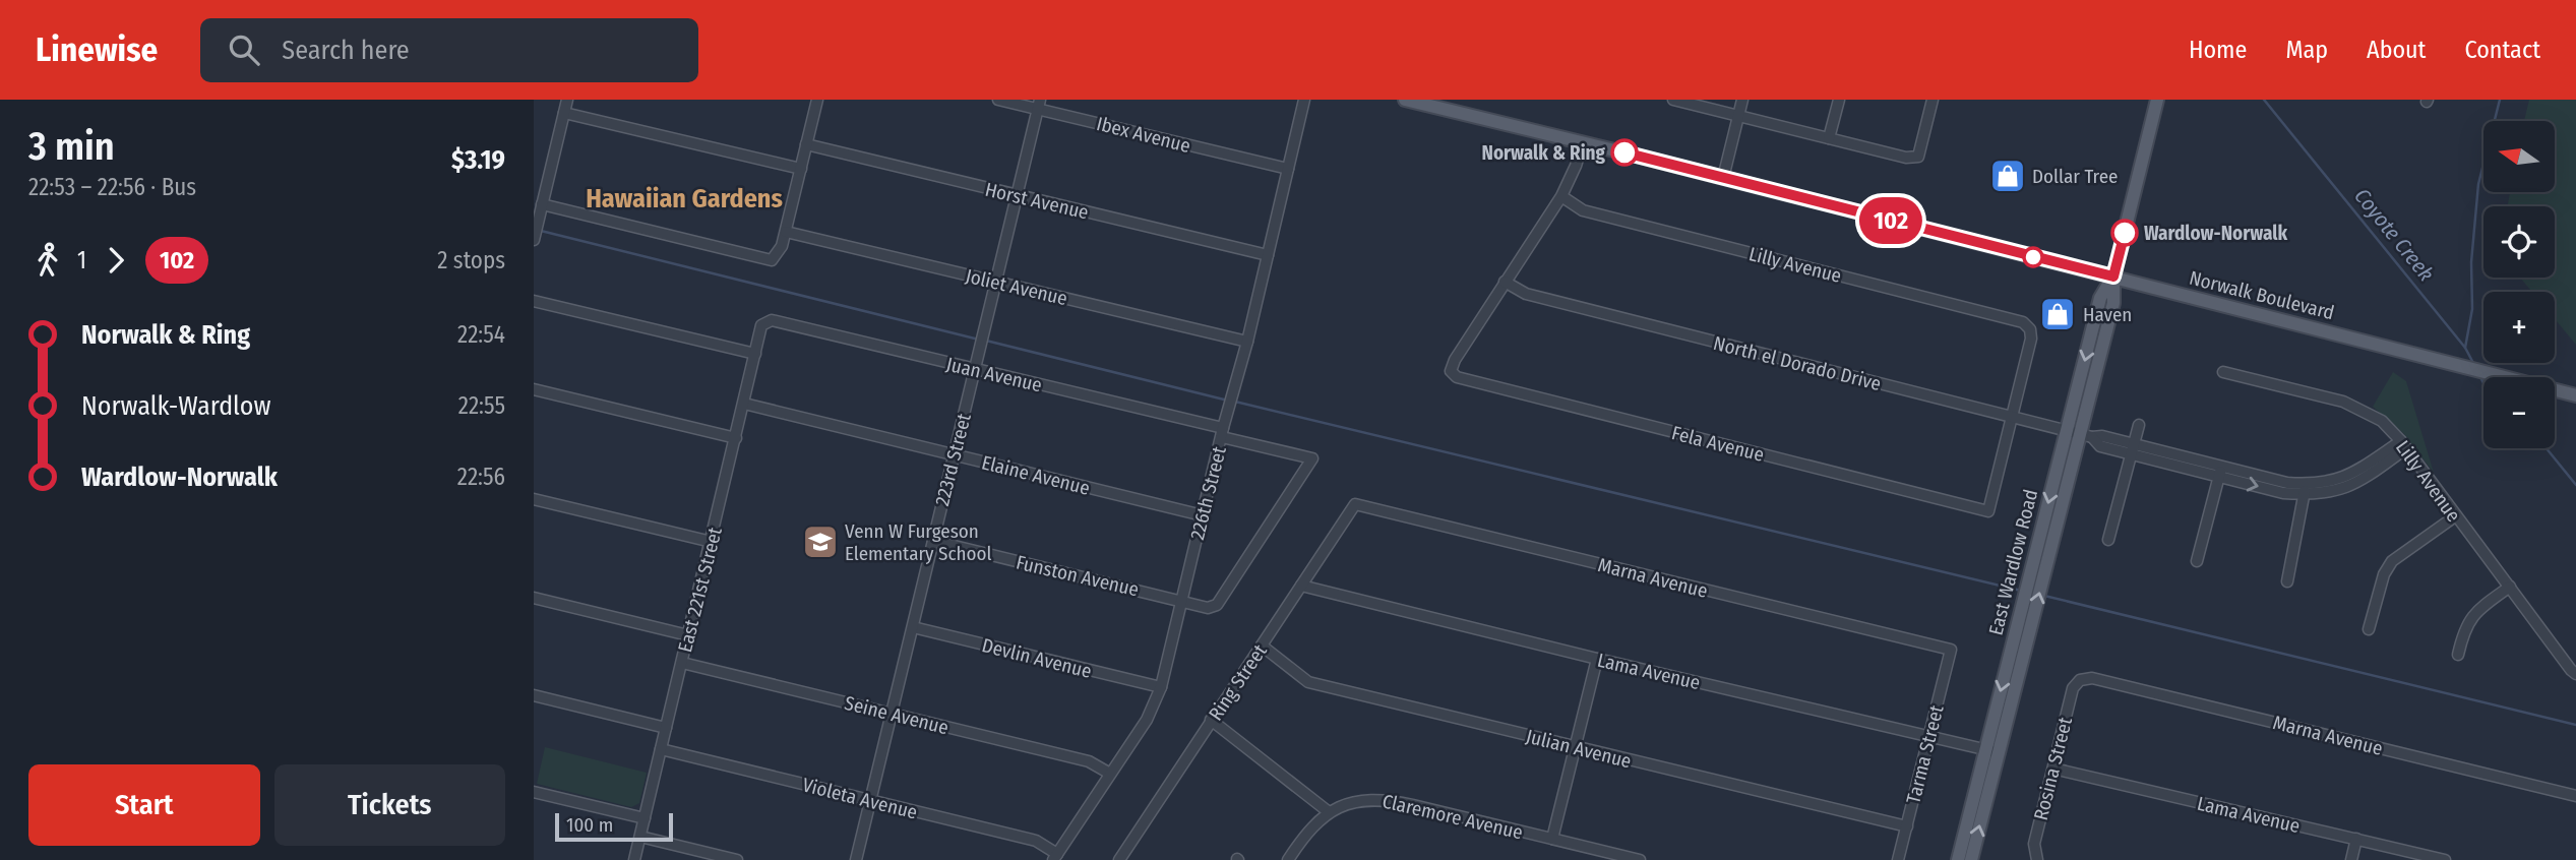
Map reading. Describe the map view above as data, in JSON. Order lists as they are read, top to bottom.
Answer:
{
  "streets": {
    "main road": ["Norwalk Boulevard", "East Wardlow Road"],
    "street": [
      "Ibex Avenue",
      "Horst Avenue",
      "Lilly Avenue",
      "Joliet Avenue",
      "North el Dorado Drive",
      "Juan Avenue",
      "Fela Avenue",
      "223rd Street",
      "Elaine Avenue",
      "226th Street",
      "Funston Avenue",
      "Marna Avenue",
      "East 221st Street",
      "Devlin Avenue",
      "Lama Avenue",
      "Ring Street",
      "Seine Avenue",
      "Julian Avenue",
      "Tarma Street",
      "Rosina Street",
      "Violeta Avenue",
      "Claremore Avenue"
    ]
  },
  "crossings": [
    ["Ibex Avenue", "223rd Street"],
    ["Ibex Avenue", "226th Street"],
    ["Horst Avenue", "223rd Street"],
    ["Horst Avenue", "226th Street"],
    ["Lilly Avenue", "North el Dorado Drive"],
    ["Lilly Avenue", "Fela Avenue"],
    ["Joliet Avenue", "223rd Street"],
    ["Joliet Avenue", "226th Street"],
    ["Norwalk Boulevard", "East Wardlow Road"],
    ["North el Dorado Drive", "Fela Avenue"],
    ["North el Dorado Drive", "East Wardlow Road"],
    ["Juan Avenue", "223rd Street"],
    ["Juan Avenue", "226th Street"],
    ["Juan Avenue", "Funston Avenue"],
    ["Juan Avenue", "East 221st Street"],
    ["223rd Street", "Elaine Avenue"],
    ["223rd Street", "Funston Avenue"],
    ["223rd Street", "Devlin Avenue"],
    ["223rd Street", "Seine Avenue"],
    ["223rd Street", "Violeta Avenue"],
    ["Elaine Avenue", "226th Street"],
    ["Elaine Avenue", "East 221st Street"],
    ["226th Street", "Funston Avenue"],
    ["226th Street", "Devlin Avenue"],
    ["226th Street", "Seine Avenue"],
    ["226th Street", "Violeta Avenue"],
    ["East Wardlow Road", "Lama Avenue"],
    ["Marna Avenue", "Ring Street"],
    ["Marna Avenue", "Tarma Street"],
    ["Marna Avenue", "Rosina Street"],
    ["East 221st Street", "Seine Avenue"],
    ["East 221st Street", "Violeta Avenue"],
    ["Lama Avenue", "Ring Street"],
    ["Lama Avenue", "Tarma Street"],
    ["Lama Avenue", "Rosina Street"],
    ["Ring Street", "Julian Avenue"],
    ["Julian Avenue", "Tarma Street"]
  ],
  "districts": ["Hawaiian Gardens"],
  "water": ["Coyote Creek"],
  "places": {
    "other": ["Norwalk & Ring", "Wardlow-Norwalk"],
    "shop": ["Dollar Tree", "Haven"],
    "school or university": ["Venn W Furgeson Elementary School"]
  },
  "lines": ["bus line 102"],
  "scale_bar": "100 m",
  "north": "left",
  "page": {
    "header": "Linewise",
    "search": "Search here",
    "nav": [
      "Home",
      "Map",
      "About",
      "Contact"
    ],
    "heading": ["3 min", "22:53 – 22:56 · Bus", "$3.19"],
    "on_map": "102",
    "map_buttons": ["+", "−"],
    "legs": ["1", "102", "2 stops"],
    "list": [
      {
        "name": "Norwalk & Ring",
        "value": "22:54"
      },
      {
        "name": "Norwalk-Wardlow",
        "value": "22:55"
      },
      {
        "name": "Wardlow-Norwalk",
        "value": "22:56"
      }
    ],
    "buttons": ["Start", "Tickets"],
    "scale": "100 m"
  }
}
